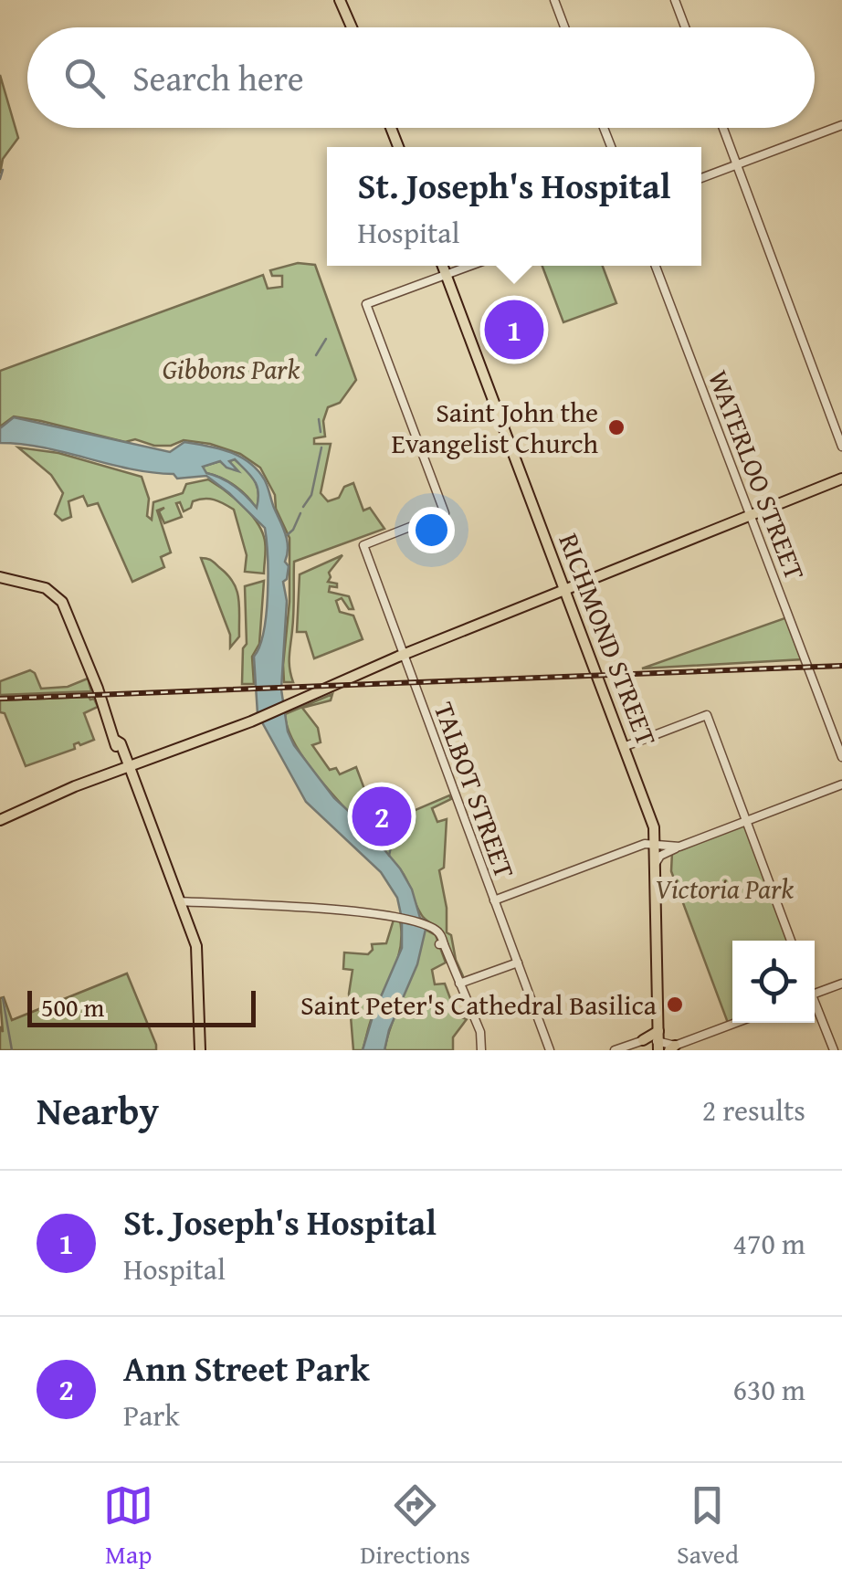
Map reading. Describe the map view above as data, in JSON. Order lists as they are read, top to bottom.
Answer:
{
  "streets": {
    "main road": ["RICHMOND STREET"],
    "street": ["WATERLOO STREET", "TALBOT STREET"]
  },
  "crossings": [
    ["RICHMOND STREET", "TALBOT STREET"]
  ],
  "parks": ["Gibbons Park", "Victoria Park"],
  "places": ["Saint John the Evangelist Church", "Saint Peter's Cathedral Basilica"],
  "scale_bar": "500 m",
  "page": {
    "search": "Search here",
    "popup": ["St. Joseph's Hospital", "Hospital"],
    "pins": ["1", "2"],
    "scale": "500 m",
    "heading": ["Nearby", "2 results"],
    "list": [
      {
        "mark": "1",
        "name": "St. Joseph's Hospital",
        "note": "Hospital",
        "value": "470 m"
      },
      {
        "mark": "2",
        "name": "Ann Street Park",
        "note": "Park",
        "value": "630 m"
      }
    ],
    "nav": ["Map", "Directions", "Saved"]
  }
}
